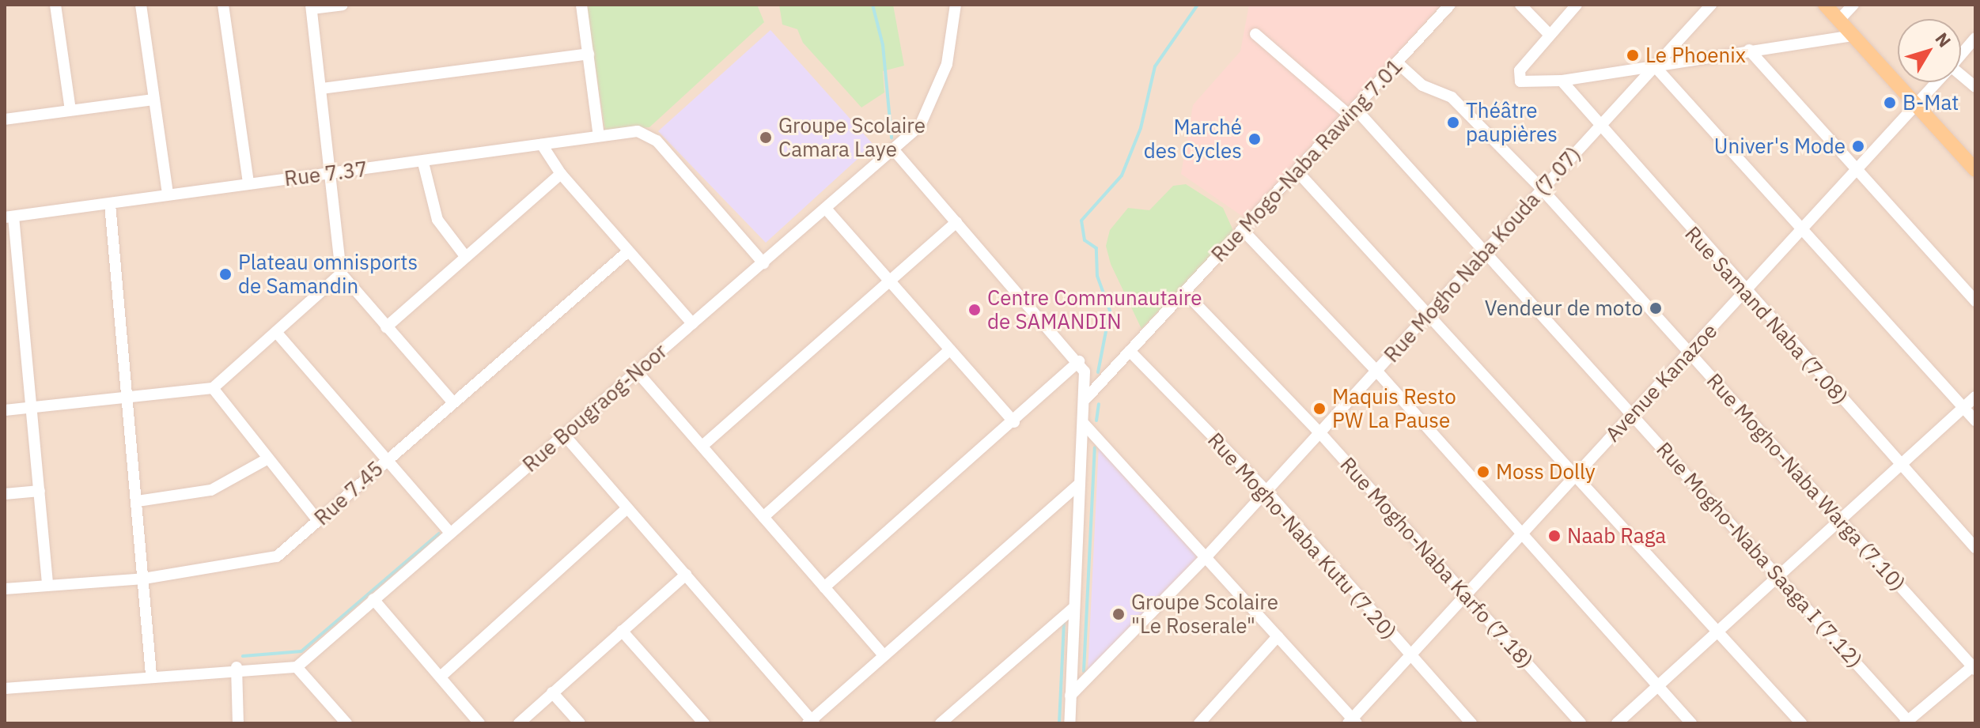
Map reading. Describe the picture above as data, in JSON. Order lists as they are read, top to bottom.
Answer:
{
  "streets": {
    "street": [
      "Rue Mogo-Naba Rawing 7.01",
      "Rue 7.37",
      "Rue Mogho Naba Kouda (7.07)",
      "Rue Samand Naba (7.08)",
      "Avenue Kanazoe",
      "Rue Bougraog-Noor",
      "Rue Mogho-Naba Warga (7.10)",
      "Rue 7.45",
      "Rue Mogho-Naba Kutu (7.20)",
      "Rue Mogho-Naba Saaga I (7.12)",
      "Rue Mogho-Naba Karfo (7.18)"
    ]
  },
  "crossings": [
    ["Rue Mogo-Naba Rawing 7.01", "Rue Mogho-Naba Warga (7.10)"],
    ["Rue Mogo-Naba Rawing 7.01", "Rue Mogho-Naba Kutu (7.20)"],
    ["Rue Mogo-Naba Rawing 7.01", "Rue Mogho-Naba Saaga I (7.12)"],
    ["Rue Mogo-Naba Rawing 7.01", "Rue Mogho-Naba Karfo (7.18)"],
    ["Rue 7.37", "Rue Bougraog-Noor"],
    ["Rue Mogho Naba Kouda (7.07)", "Rue Samand Naba (7.08)"],
    ["Rue Mogho Naba Kouda (7.07)", "Rue Mogho-Naba Warga (7.10)"],
    ["Rue Mogho Naba Kouda (7.07)", "Rue Mogho-Naba Kutu (7.20)"],
    ["Rue Mogho Naba Kouda (7.07)", "Rue Mogho-Naba Saaga I (7.12)"],
    ["Rue Mogho Naba Kouda (7.07)", "Rue Mogho-Naba Karfo (7.18)"],
    ["Rue Samand Naba (7.08)", "Avenue Kanazoe"],
    ["Avenue Kanazoe", "Rue Mogho-Naba Warga (7.10)"],
    ["Avenue Kanazoe", "Rue Mogho-Naba Kutu (7.20)"],
    ["Avenue Kanazoe", "Rue Mogho-Naba Saaga I (7.12)"],
    ["Avenue Kanazoe", "Rue Mogho-Naba Karfo (7.18)"]
  ],
  "places": [
    "Le Phoenix",
    "B-Mat",
    "Théâtre paupières",
    "Groupe Scolaire Camara Laye",
    "Marché des Cycles",
    "Univer's Mode",
    "Plateau omnisports de Samandin",
    "Vendeur de moto",
    "Centre Communautaire de SAMANDIN",
    "Maquis Resto PW La Pause",
    "Moss Dolly",
    "Naab Raga",
    "Groupe Scolaire \"Le Roserale\""
  ],
  "north": "top right"
}
